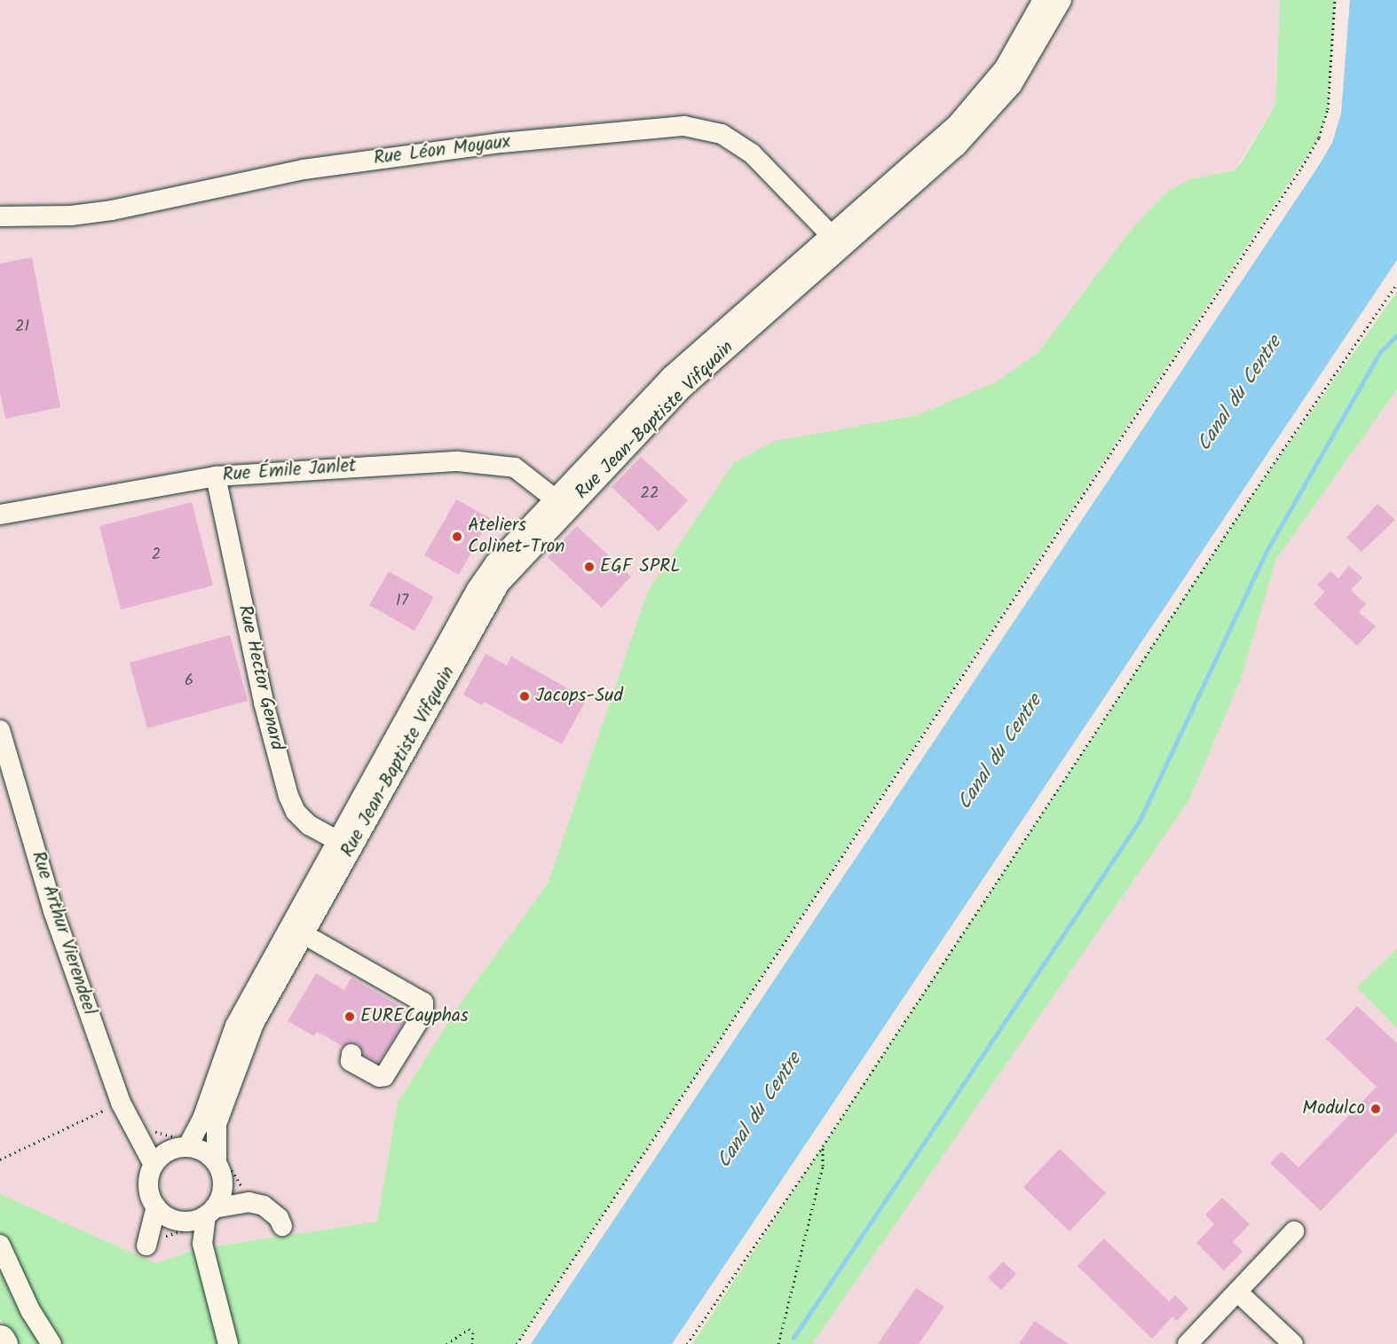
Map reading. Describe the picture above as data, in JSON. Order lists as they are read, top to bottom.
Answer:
{
  "streets": {
    "street": [
      "Rue Léon Moyaux",
      "Rue Jean-Baptiste Vifquain",
      "Rue Émile Janlet",
      "Rue Hector Genard",
      "Rue Arthur Vierendeel"
    ]
  },
  "crossings": [
    ["Rue Léon Moyaux", "Rue Jean-Baptiste Vifquain"],
    ["Rue Jean-Baptiste Vifquain", "Rue Émile Janlet"],
    ["Rue Jean-Baptiste Vifquain", "Rue Hector Genard"],
    ["Rue Jean-Baptiste Vifquain", "Rue Arthur Vierendeel"],
    ["Rue Émile Janlet", "Rue Hector Genard"]
  ],
  "water": ["Canal du Centre"],
  "places": [
    "Ateliers Colinet-Tron",
    "EGF SPRL",
    "Jacops-Sud",
    "EURECayphas",
    "Modulco"
  ],
  "house_numbers": [
    "21",
    "22",
    "2",
    "17",
    "6"
  ]
}
